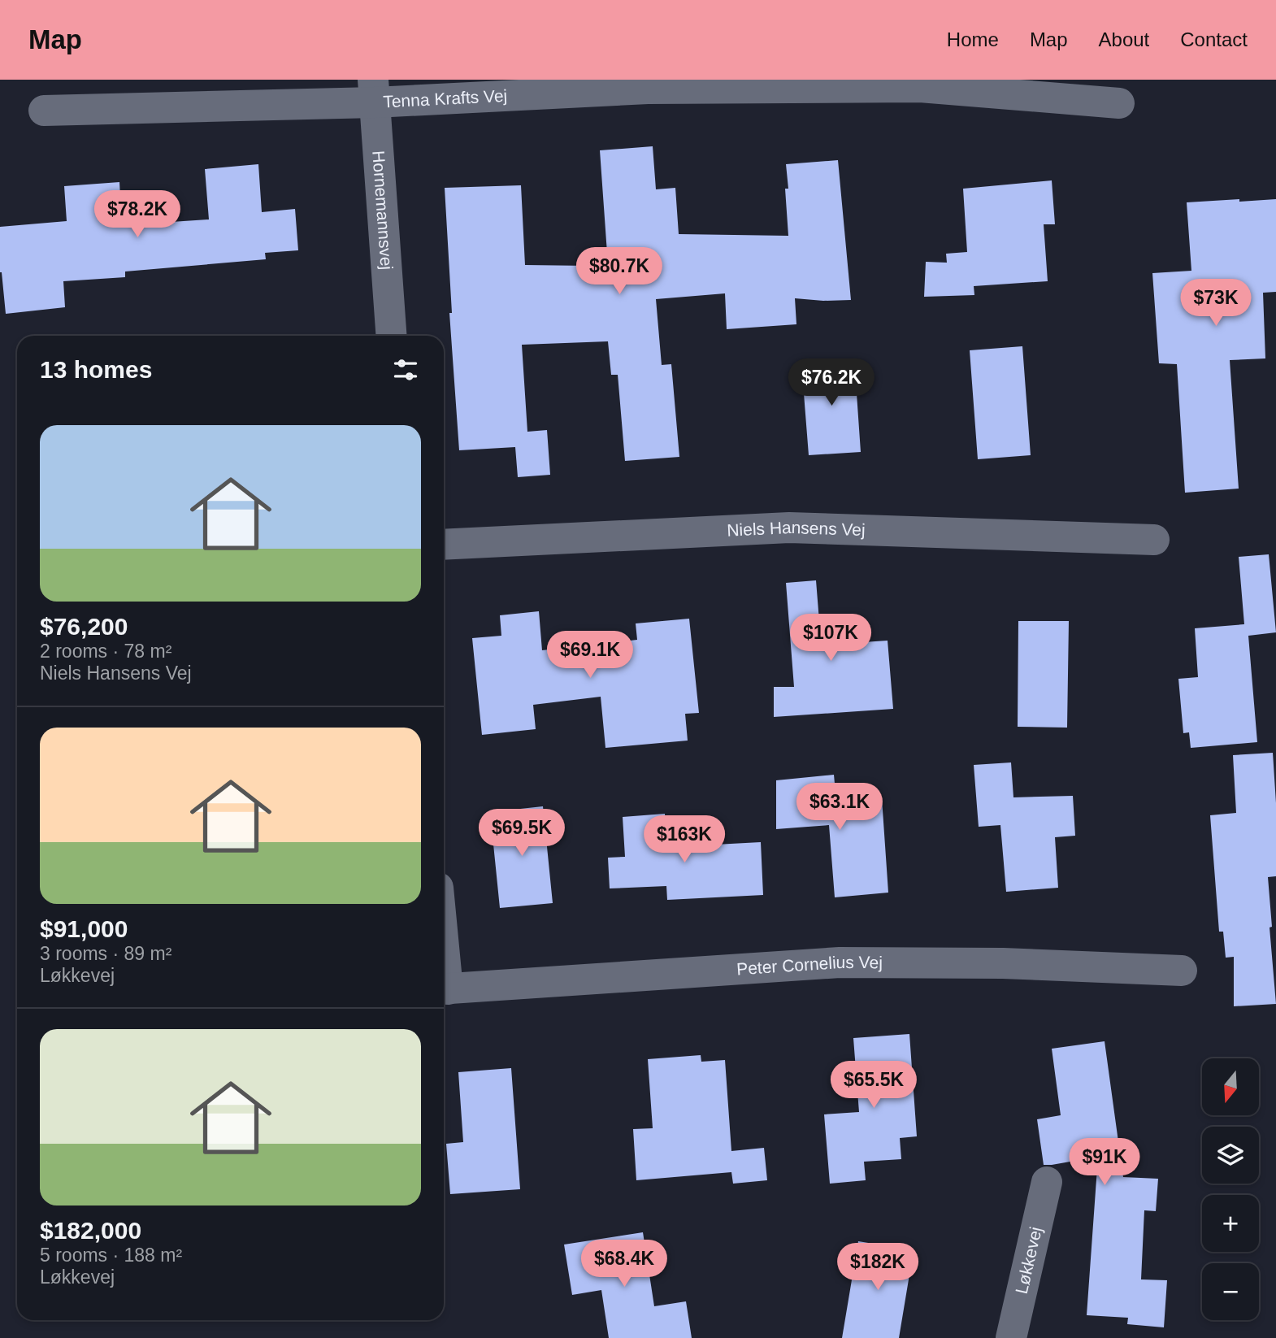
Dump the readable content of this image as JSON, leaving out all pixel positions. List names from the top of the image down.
{
  "streets": {
    "street": [
      "Tenna Krafts Vej",
      "Hornemannsvej",
      "Niels Hansens Vej",
      "Peter Cornelius Vej",
      "Løkkevej"
    ]
  },
  "crossings": [
    ["Tenna Krafts Vej", "Hornemannsvej"]
  ],
  "north": "bottom",
  "page": {
    "header": "Map",
    "nav": [
      "Home",
      "Map",
      "About",
      "Contact"
    ],
    "price": [
      "$78.2K",
      "$80.7K",
      "$73K",
      "$76.2K",
      "$107K",
      "$69.1K",
      "$63.1K",
      "$69.5K",
      "$163K",
      "$65.5K",
      "$91K",
      "$68.4K",
      "$182K"
    ],
    "heading": "13 homes",
    "list": [
      {
        "name": "$76,200",
        "note": "2 rooms · 78 m² · Niels Hansens Vej"
      },
      {
        "name": "$91,000",
        "note": "3 rooms · 89 m² · Løkkevej"
      },
      {
        "name": "$182,000",
        "note": "5 rooms · 188 m² · Løkkevej"
      }
    ],
    "map_buttons": ["+", "−"]
  }
}
